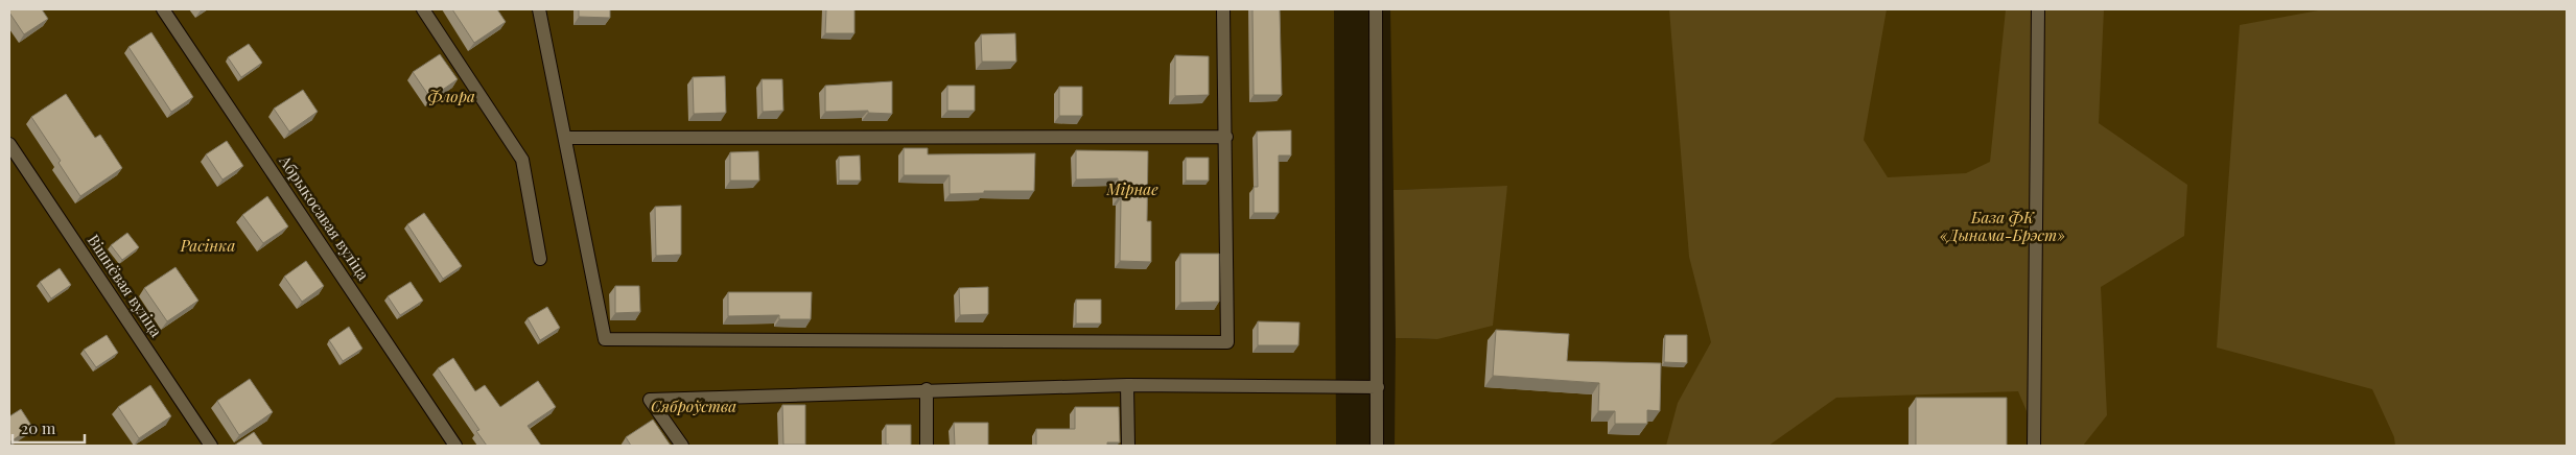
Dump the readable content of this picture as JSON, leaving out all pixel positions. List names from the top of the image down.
{
  "streets": {
    "street": ["Абрыкосавая вуліца", "Вішнёвая вуліца"]
  },
  "parks": [
    "Флора",
    "Мірнае",
    "База ФК «Дынама-Брэст»",
    "Расінка",
    "Сяброўства"
  ],
  "scale_bar": "20 m"
}
